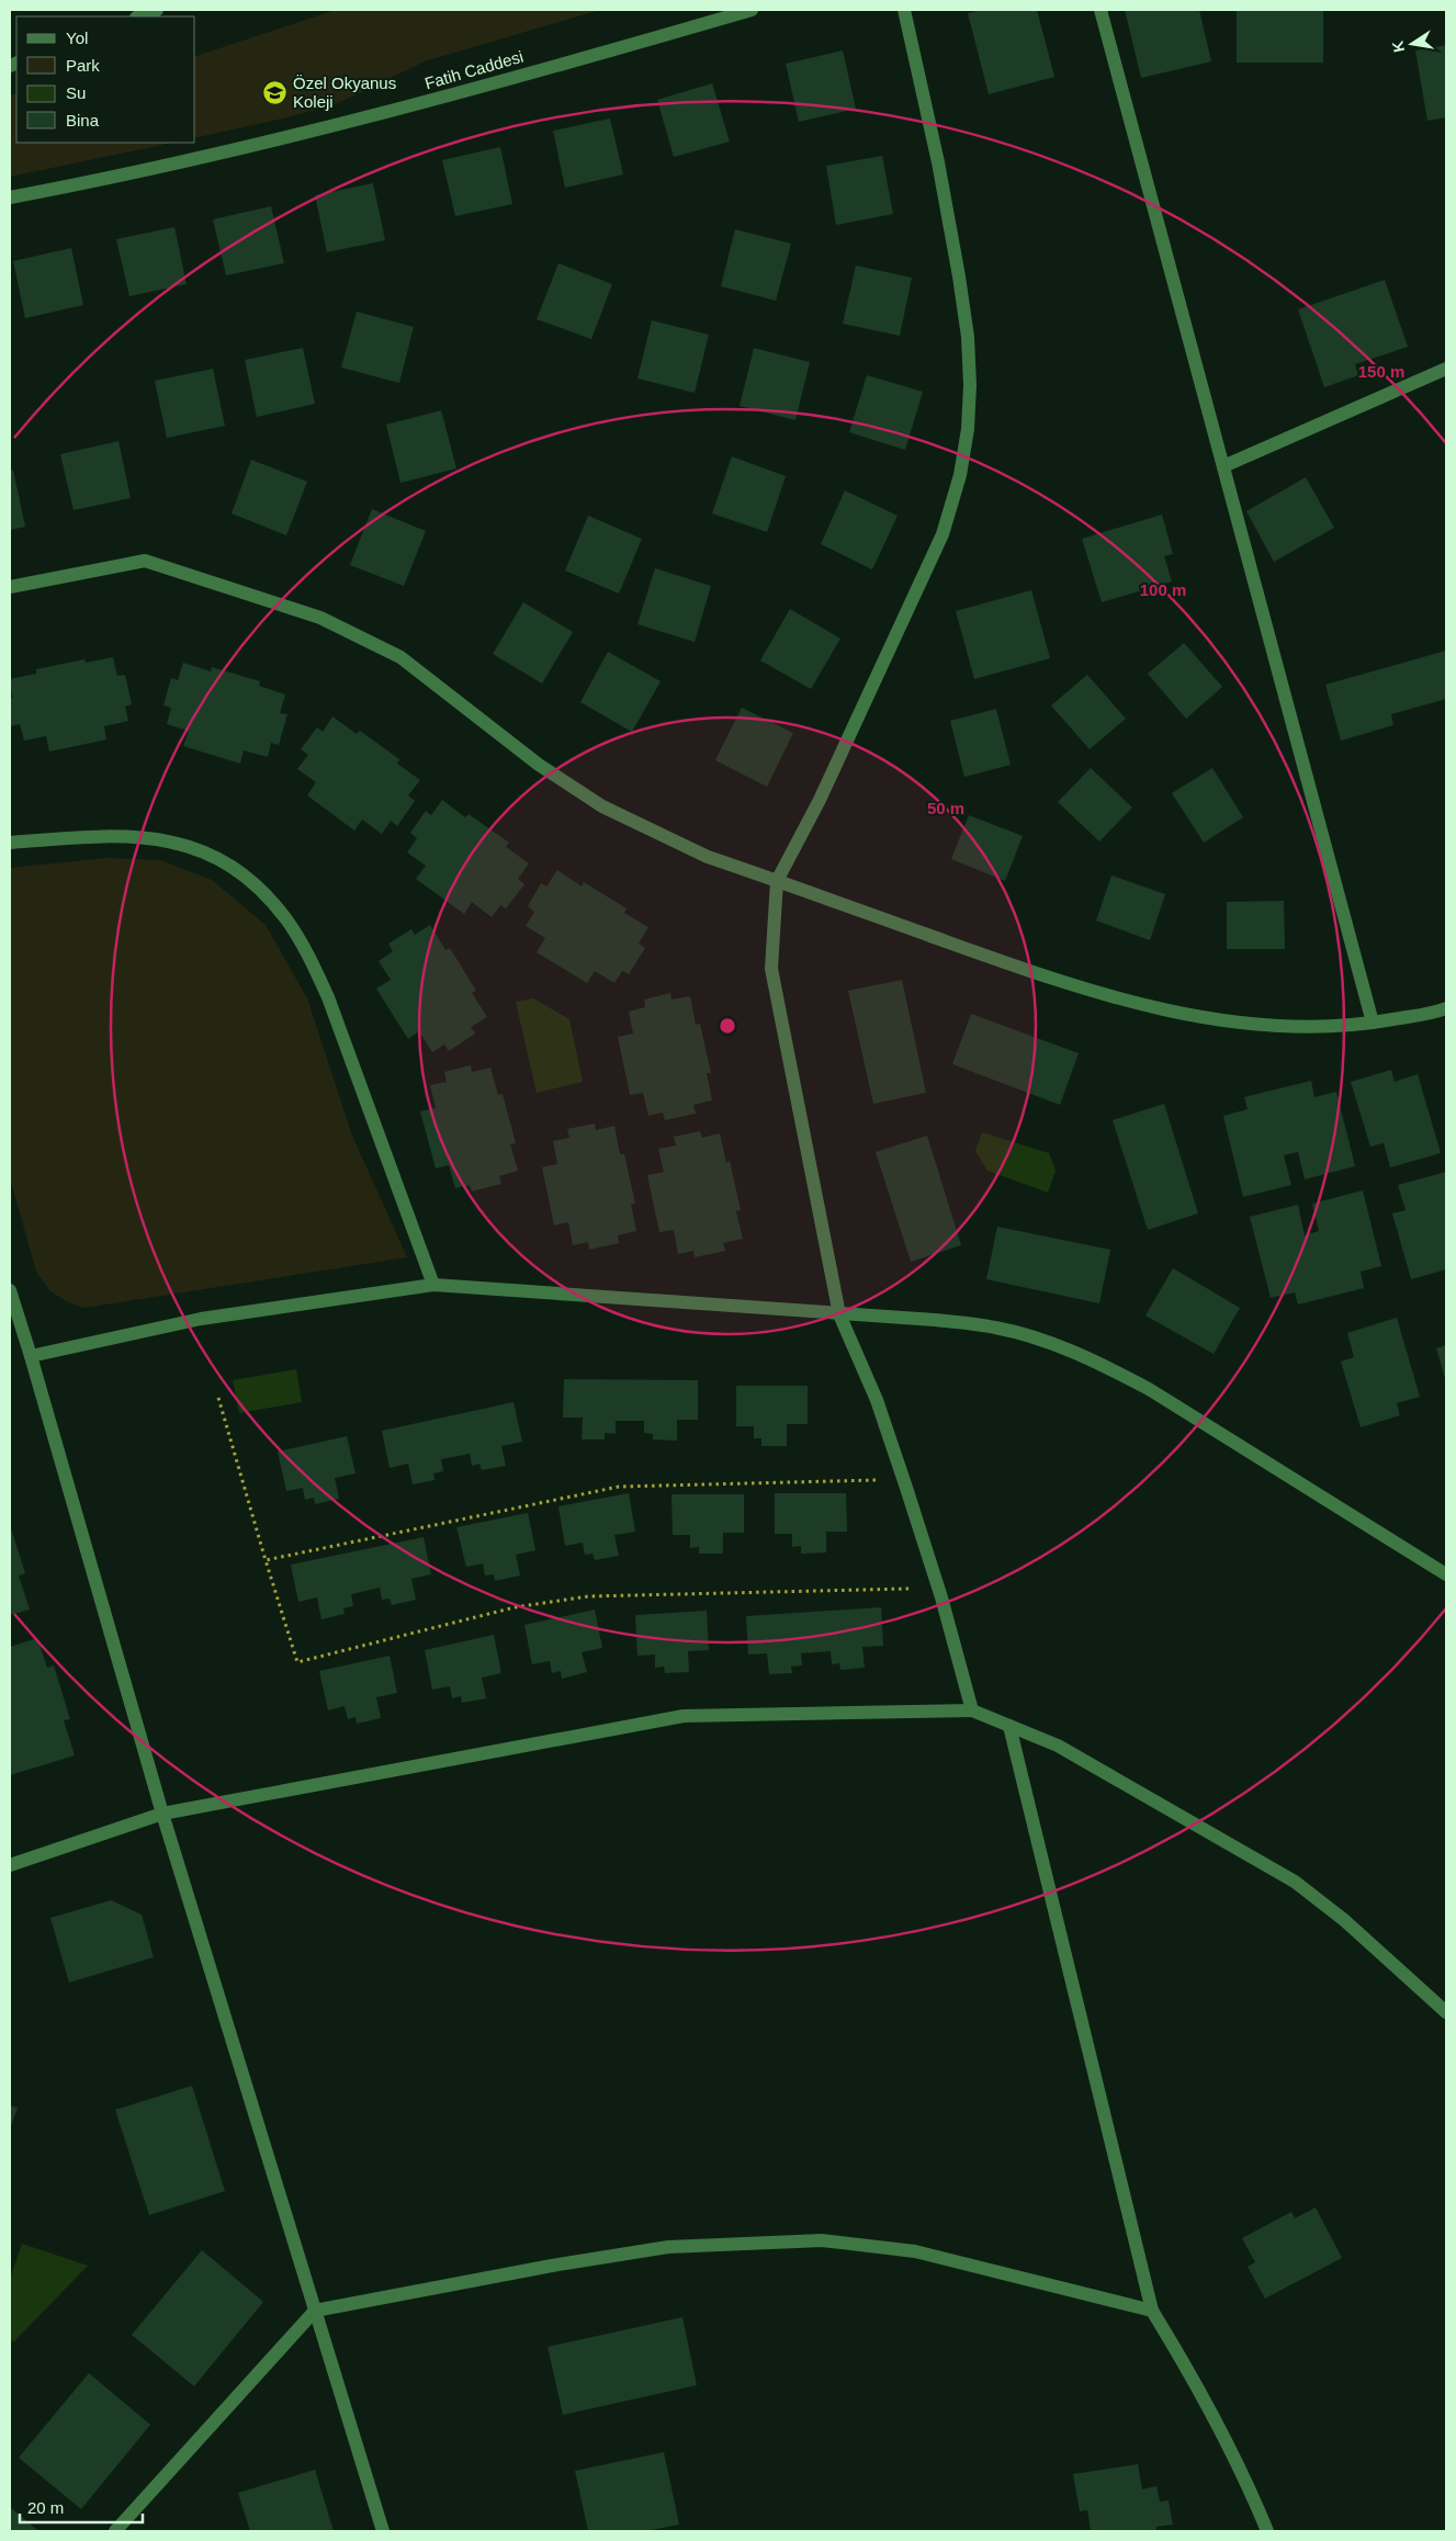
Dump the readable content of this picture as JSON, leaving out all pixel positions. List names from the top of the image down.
{
  "streets": {
    "street": ["Fatih Caddesi"]
  },
  "places": {
    "school or university": ["Özel Okyanus Koleji"]
  },
  "legend": [
    "Yol",
    "Park",
    "Su",
    "Bina"
  ],
  "scale_bar": "20 m",
  "north": "left",
  "rings": ["150 m", "100 m", "50 m"]
}
